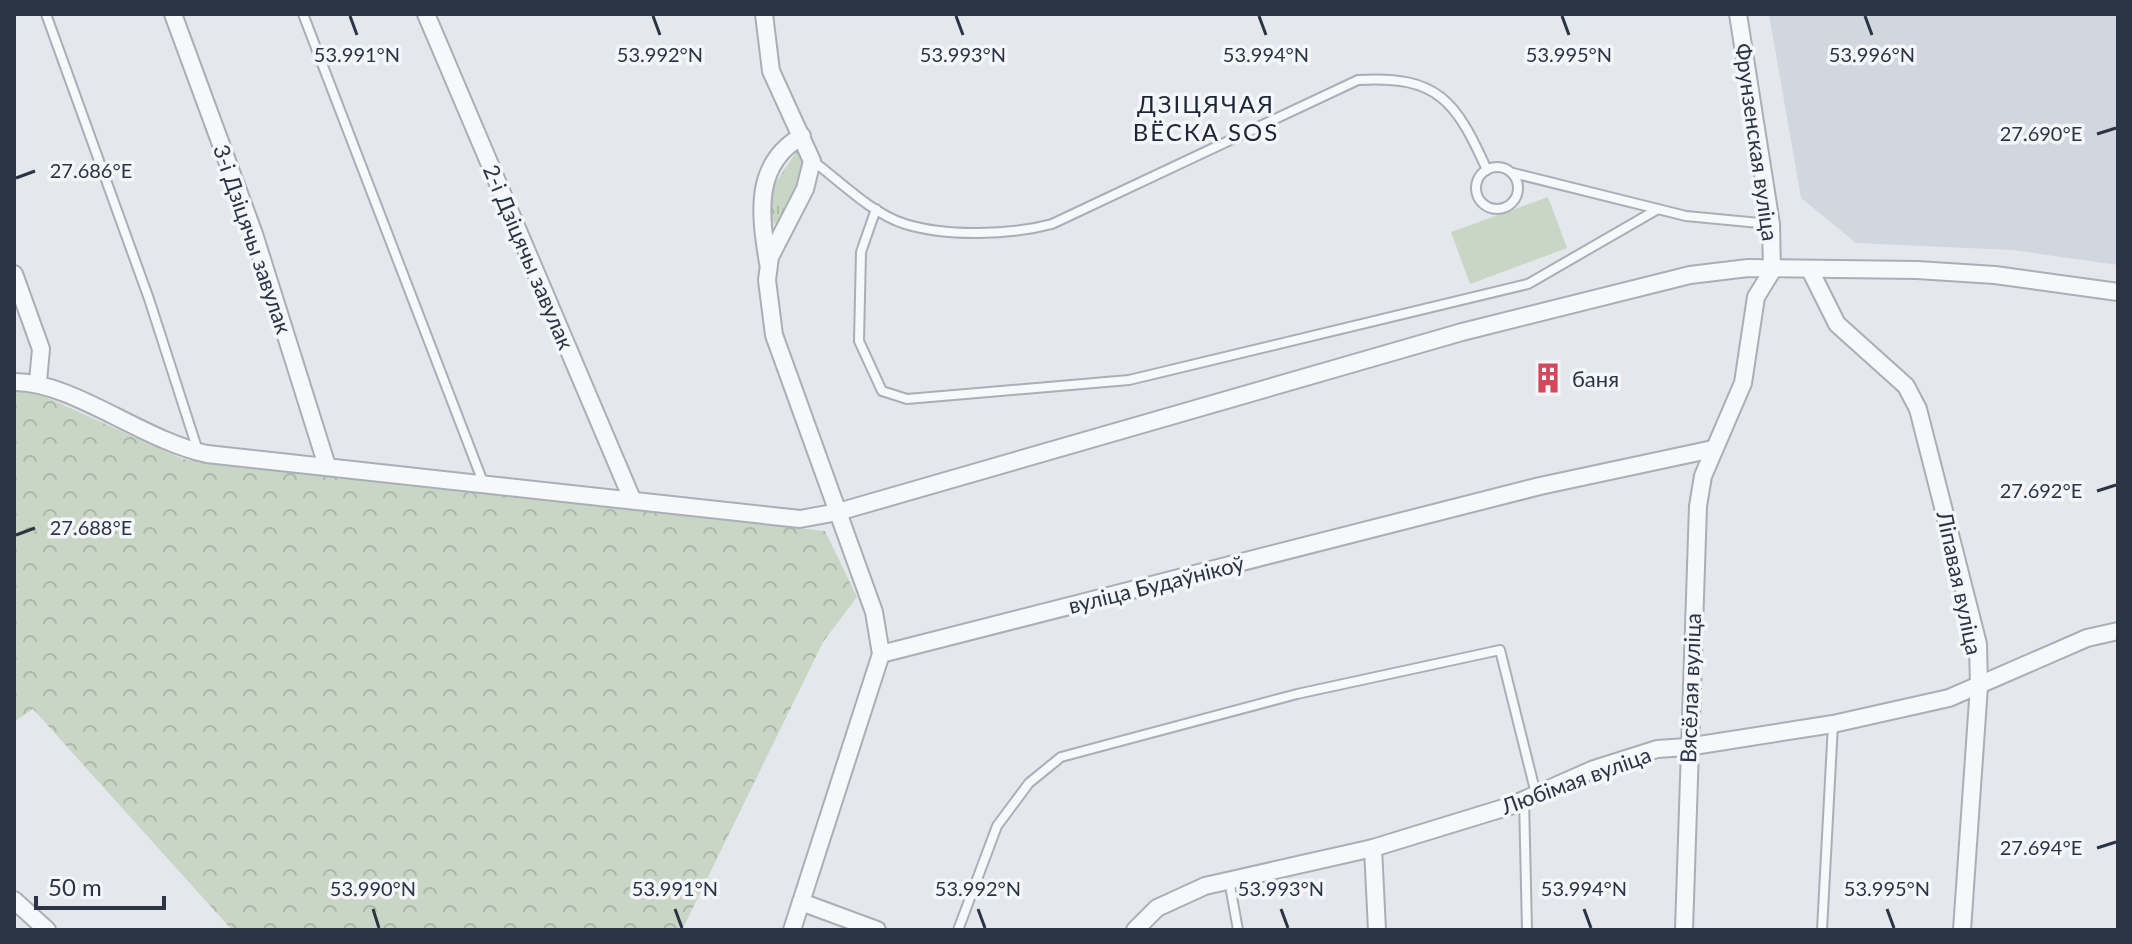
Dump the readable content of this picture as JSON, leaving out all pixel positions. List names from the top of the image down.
{
  "streets": {
    "street": [
      "Фрунзенская вуліца",
      "3-і Дзіцячы завулак",
      "2-і Дзіцячы завулак",
      "Ліпавая вуліца",
      "вуліца Будаўнікоў",
      "Вясёлая вуліца",
      "Любімая вуліца"
    ]
  },
  "crossings": [
    ["Фрунзенская вуліца", "Вясёлая вуліца"],
    ["Ліпавая вуліца", "Любімая вуліца"],
    ["вуліца Будаўнікоў", "Вясёлая вуліца"],
    ["Вясёлая вуліца", "Любімая вуліца"]
  ],
  "districts": ["ДЗІЦЯЧАЯ ВЁСКА SOS"],
  "places": {
    "building": ["баня"]
  },
  "scale_bar": "50 m",
  "coordinates": [
    "53.991°N",
    "53.992°N",
    "53.993°N",
    "53.994°N",
    "53.995°N",
    "53.996°N",
    "27.690°E",
    "27.686°E",
    "27.692°E",
    "27.688°E",
    "27.694°E",
    "53.990°N"
  ]
}
